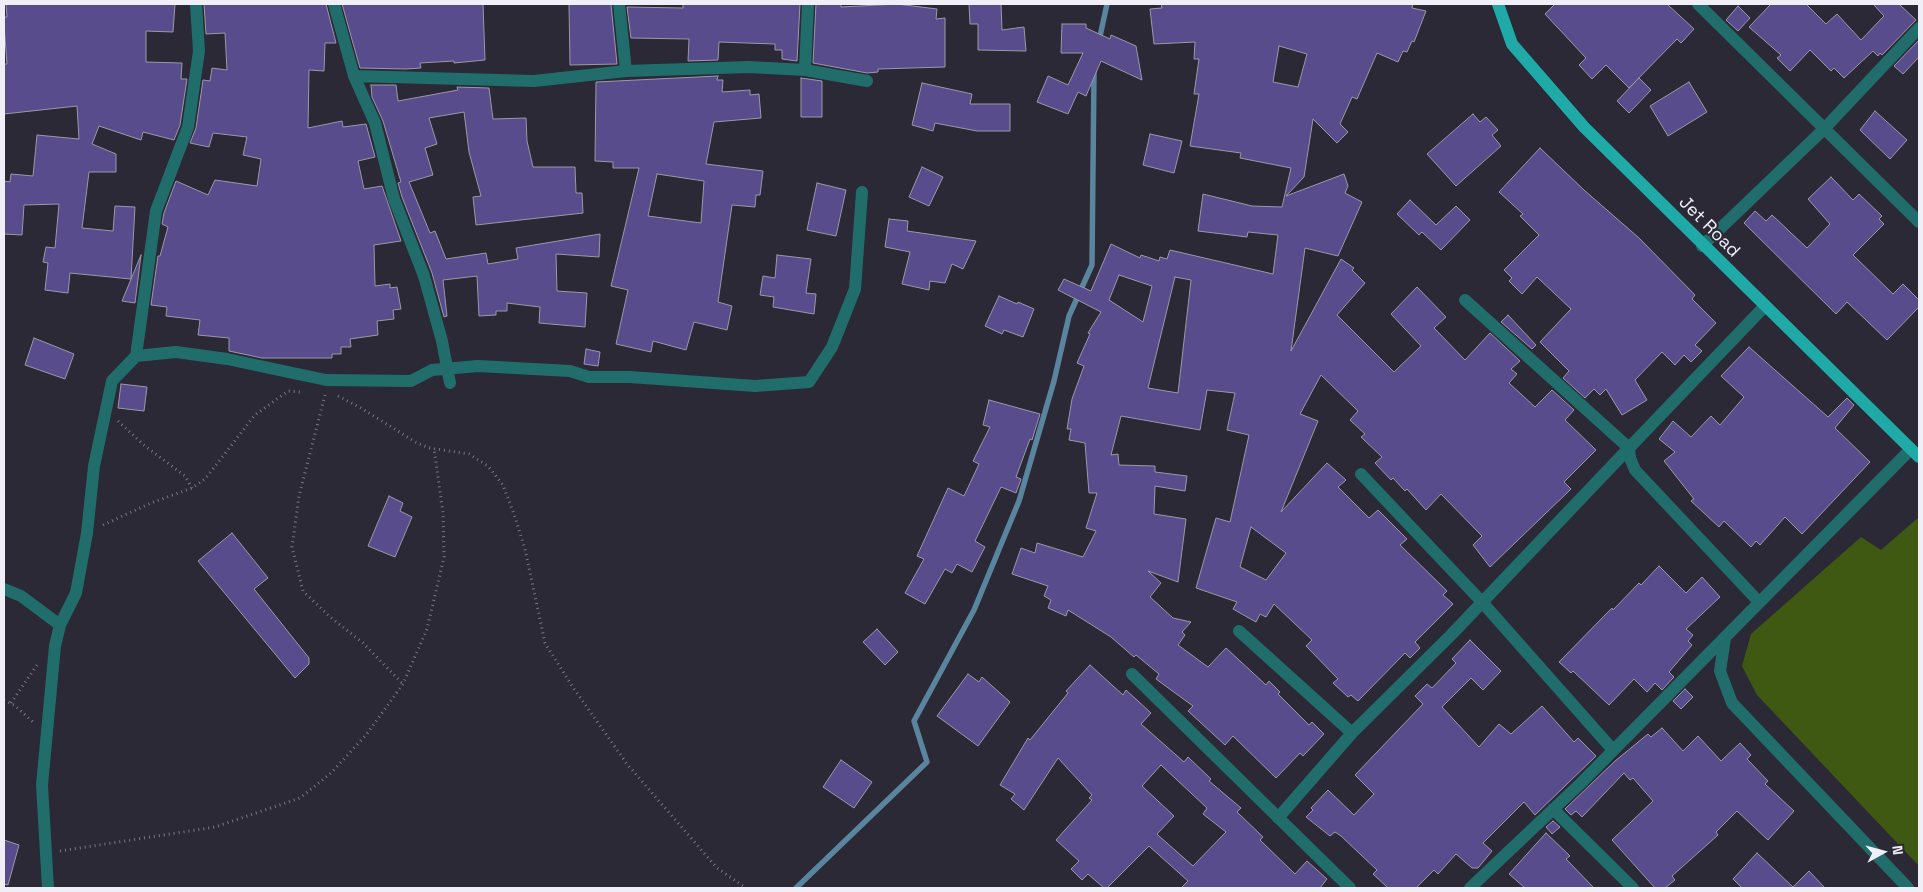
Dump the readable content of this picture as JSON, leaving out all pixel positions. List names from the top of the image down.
{
  "streets": {
    "main road": ["Jet Road"]
  },
  "north": "right"
}
